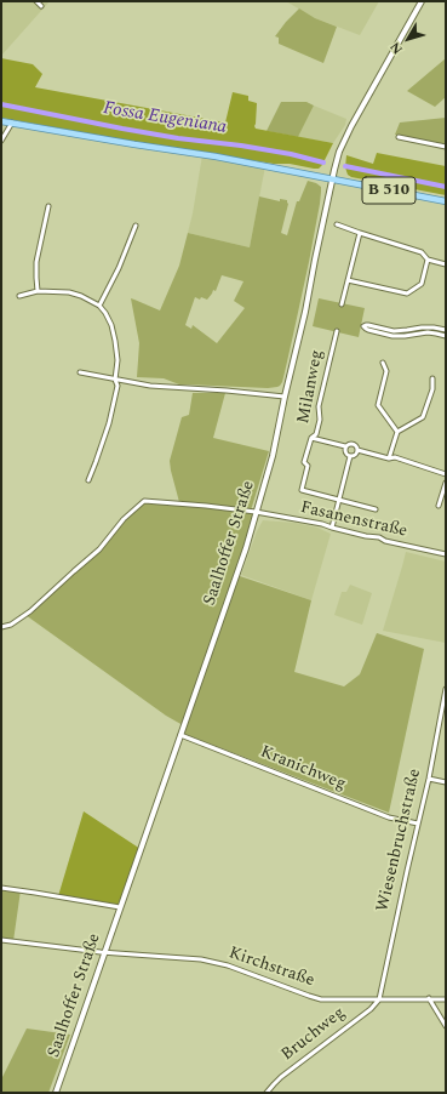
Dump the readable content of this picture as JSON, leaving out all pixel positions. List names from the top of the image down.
{
  "streets": {
    "main road": ["B 510", "Saalhoffer Straße"],
    "street": [
      "Milanweg",
      "Fasanenstraße",
      "Kranichweg",
      "Wiesenbruchstraße",
      "Kirchstraße",
      "Bruchweg"
    ]
  },
  "crossings": [
    ["B 510", "Saalhoffer Straße"],
    ["Fasanenstraße", "Saalhoffer Straße"],
    ["Saalhoffer Straße", "Kranichweg"],
    ["Saalhoffer Straße", "Kirchstraße"],
    ["Kranichweg", "Wiesenbruchstraße"],
    ["Wiesenbruchstraße", "Kirchstraße"],
    ["Wiesenbruchstraße", "Bruchweg"],
    ["Kirchstraße", "Bruchweg"]
  ],
  "water": ["Fossa Eugeniana"],
  "north": "bottom left"
}
